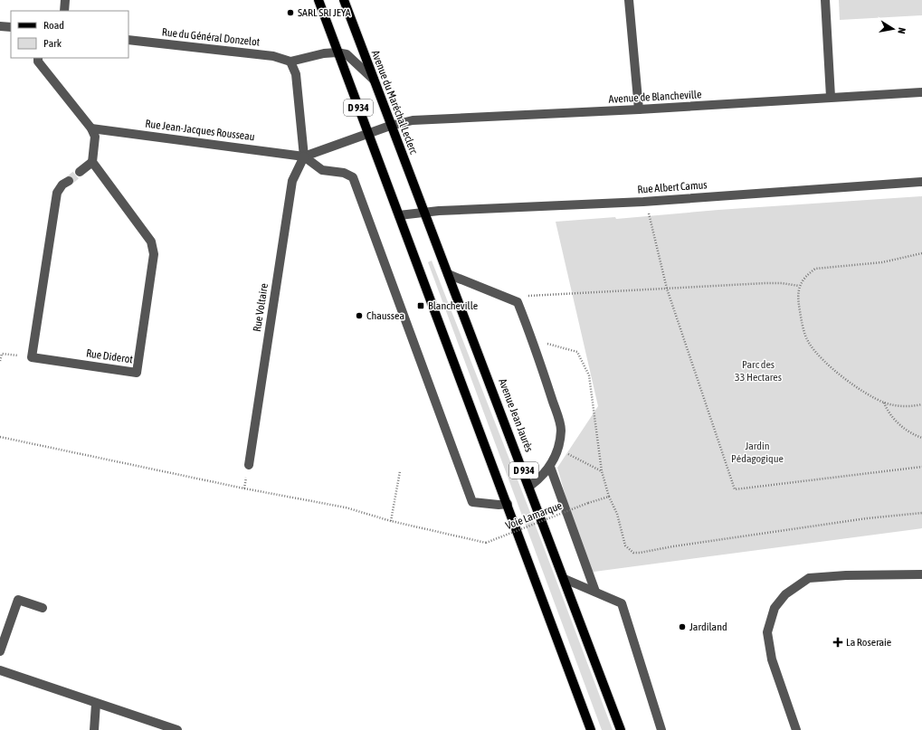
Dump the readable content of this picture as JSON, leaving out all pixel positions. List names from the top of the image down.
{
  "streets": {
    "main road": ["Avenue du Maréchal Leclerc", "D 934", "Avenue Jean Jaurès"],
    "street": [
      "Rue du Général Donzelot",
      "Avenue de Blancheville",
      "Rue Jean-Jacques Rousseau",
      "Rue Albert Camus",
      "Rue Voltaire",
      "Rue Diderot"
    ],
    "path": ["Voie Lamarque"]
  },
  "crossings": [
    ["Avenue de Blancheville", "Avenue du Maréchal Leclerc"],
    ["Avenue de Blancheville", "D 934"],
    ["Avenue de Blancheville", "Rue Jean-Jacques Rousseau"],
    ["Avenue de Blancheville", "Rue Voltaire"],
    ["Avenue du Maréchal Leclerc", "Rue Albert Camus"],
    ["Avenue du Maréchal Leclerc", "Avenue Jean Jaurès"],
    ["D 934", "Rue Albert Camus"],
    ["Rue Jean-Jacques Rousseau", "Rue Voltaire"],
    ["Rue Albert Camus", "Avenue Jean Jaurès"]
  ],
  "parks": ["Parc des 33 Hectares", "Jardin Pédagogique"],
  "places": {
    "other": ["SARL SRI JEYA", "Chaussea", "Jardiland"],
    "transit": ["Blancheville"],
    "health": ["La Roseraie"]
  },
  "legend": ["Road", "Park"],
  "north": "right"
}
